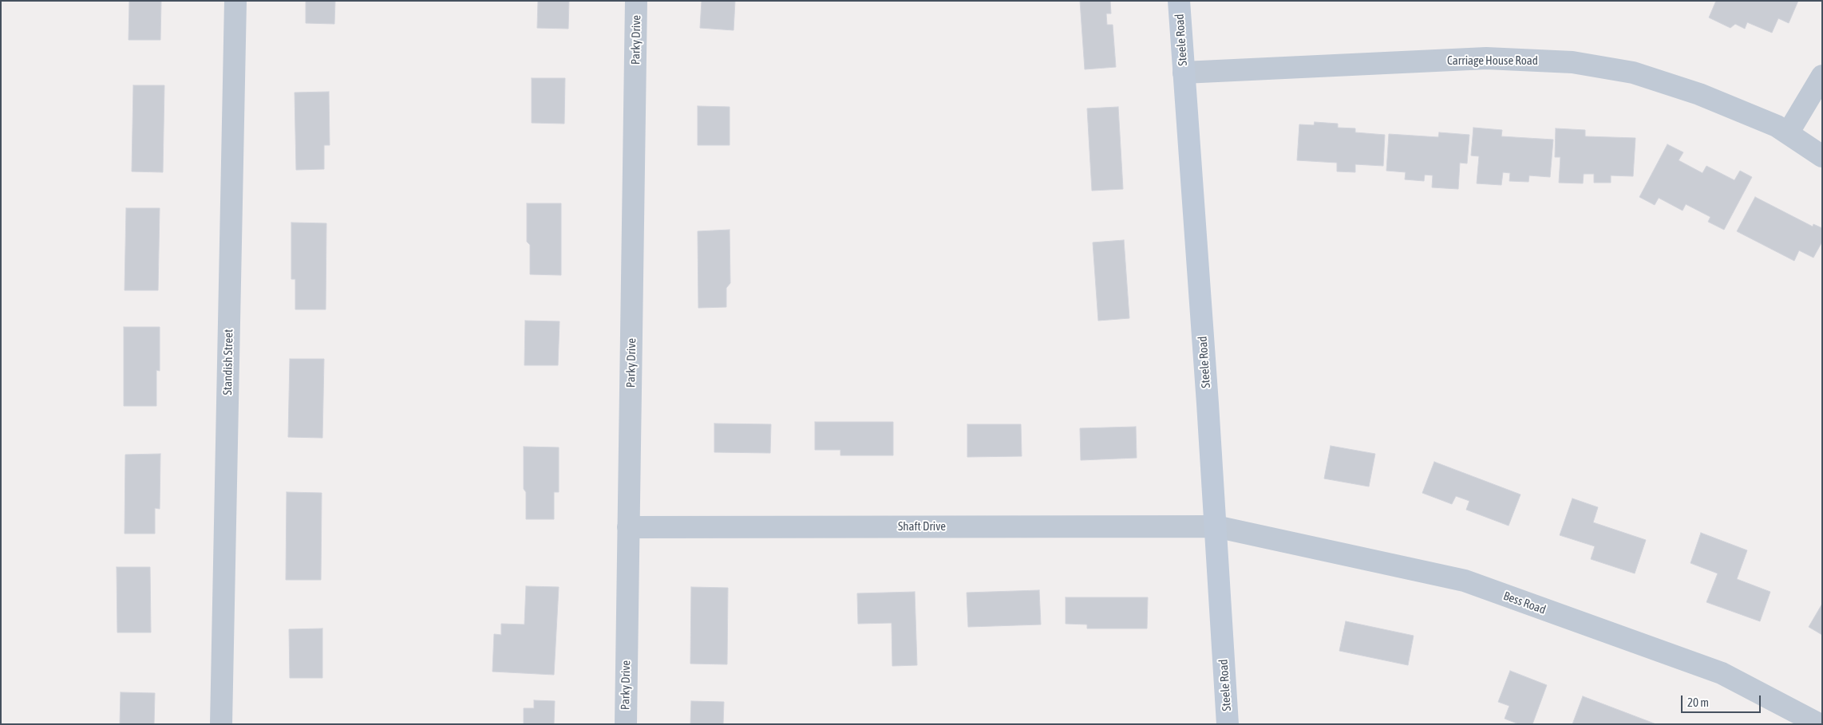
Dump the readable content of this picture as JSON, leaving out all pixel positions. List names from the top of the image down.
{
  "streets": {
    "street": [
      "Parky Drive",
      "Steele Road",
      "Carriage House Road",
      "Standish Street",
      "Shaft Drive",
      "Bess Road"
    ]
  },
  "crossings": [
    ["Parky Drive", "Shaft Drive"],
    ["Steele Road", "Carriage House Road"],
    ["Steele Road", "Shaft Drive"],
    ["Steele Road", "Bess Road"],
    ["Shaft Drive", "Bess Road"]
  ],
  "scale_bar": "20 m"
}
